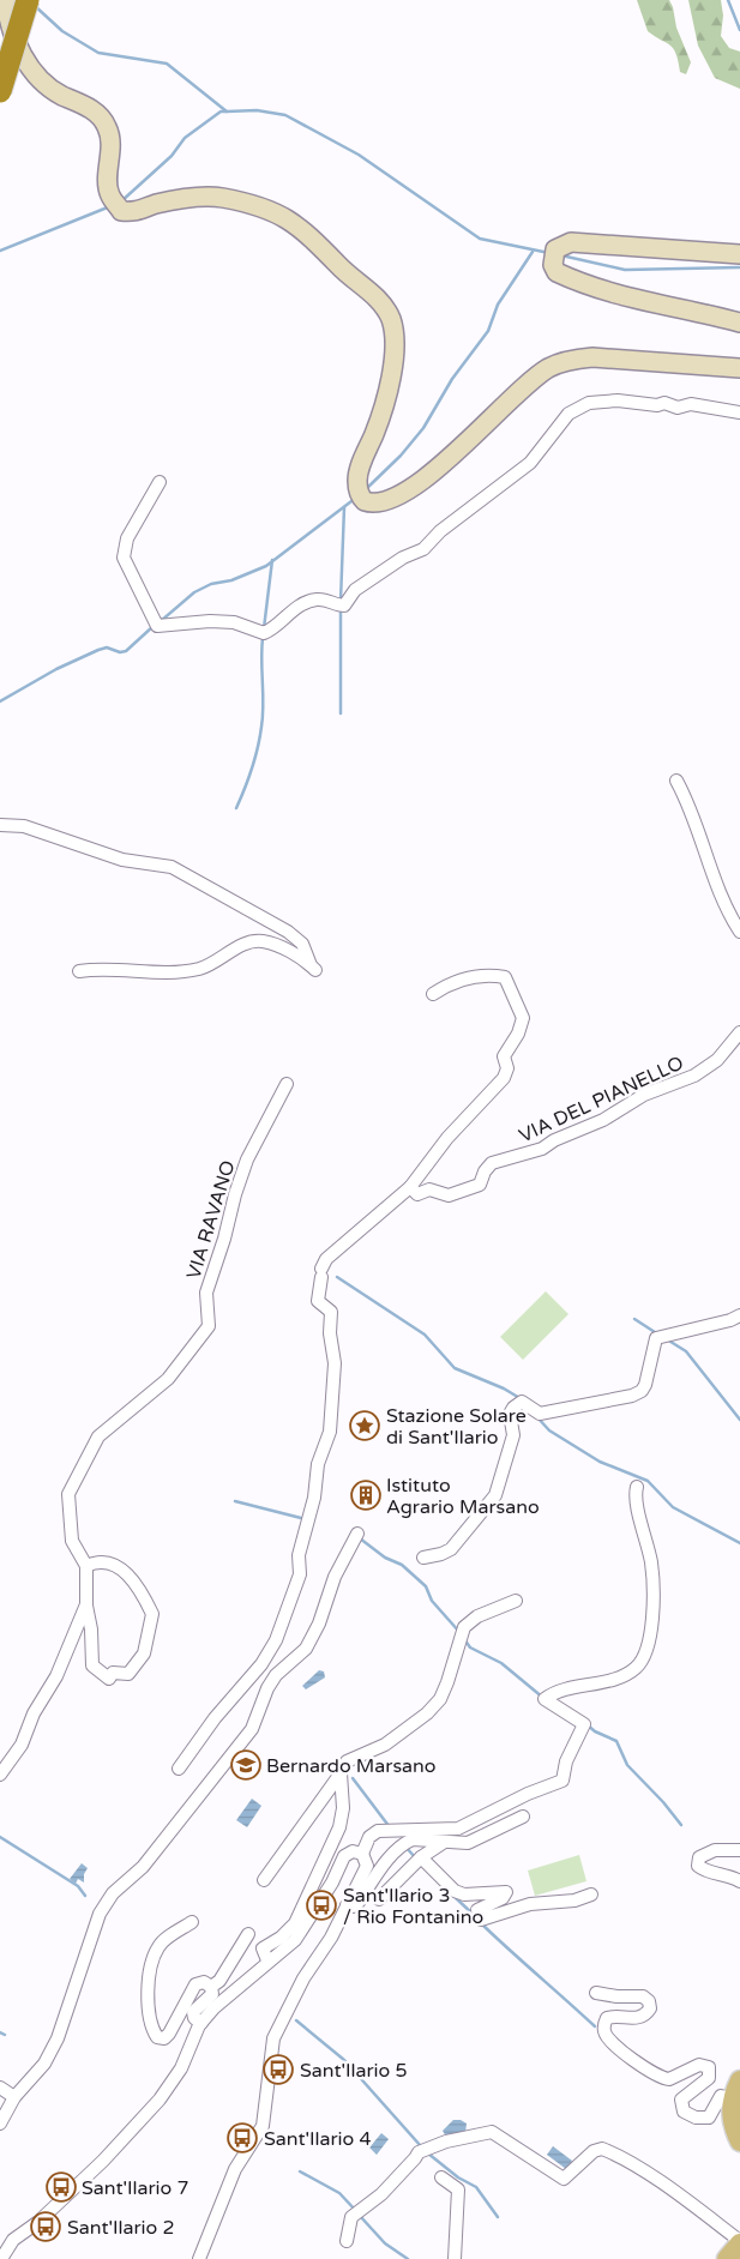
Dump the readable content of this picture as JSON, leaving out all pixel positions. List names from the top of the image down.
{
  "streets": {
    "street": ["VIA DEL PIANELLO", "VIA RAVANO"]
  },
  "places": {
    "place": ["Stazione Solare di Sant'Ilario"],
    "building": ["Istituto Agrario Marsano"],
    "school or university": ["Bernardo Marsano"],
    "bus stop": [
      "Sant'Ilario 3 / Rio Fontanino",
      "Sant'Ilario 5",
      "Sant'Ilario 4",
      "Sant'Ilario 7",
      "Sant'Ilario 2"
    ]
  }
}
